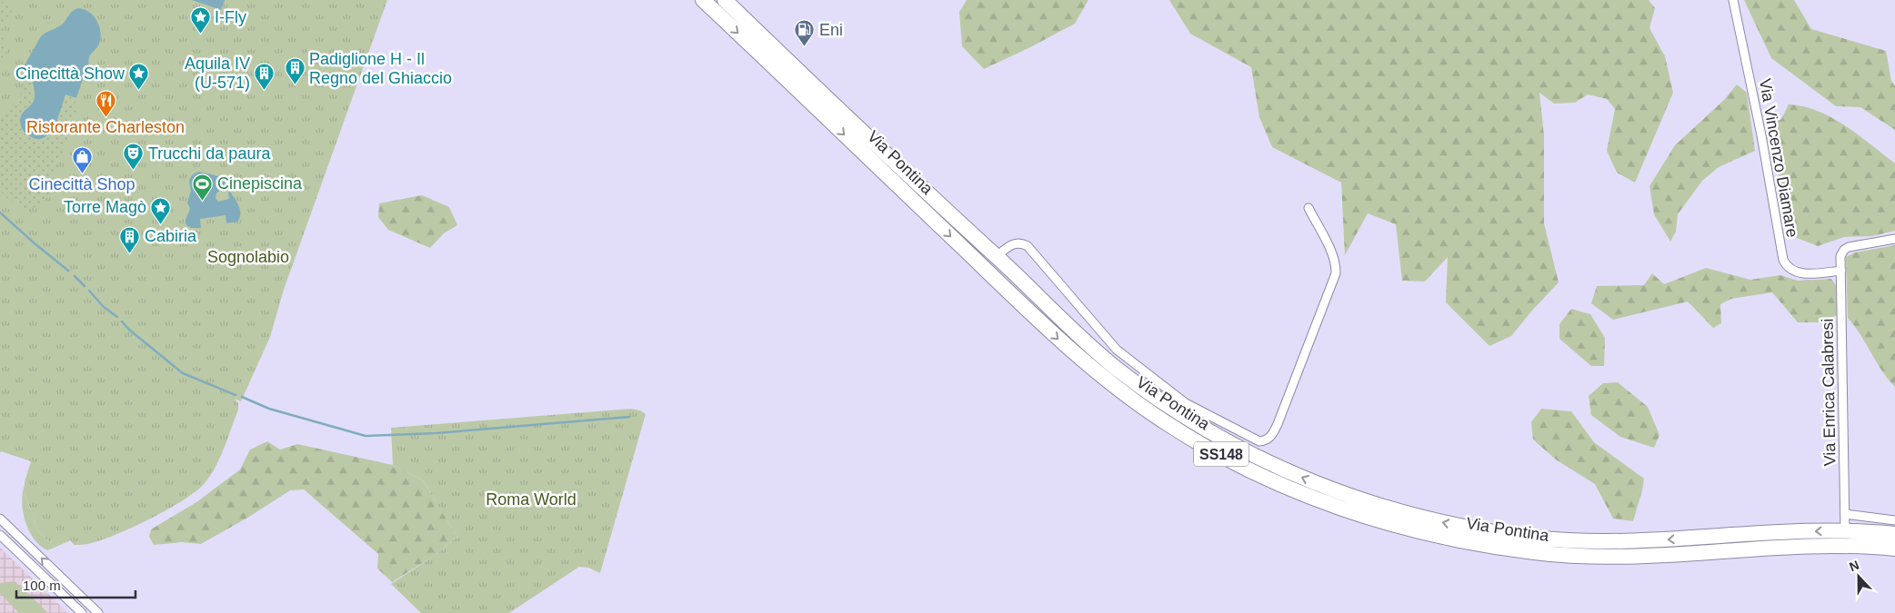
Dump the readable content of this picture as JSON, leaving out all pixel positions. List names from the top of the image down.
{
  "streets": {
    "highway": ["Via Pontina", "SS148"],
    "street": ["Via Vincenzo Diamare", "Via Enrica Calabresi"]
  },
  "crossings": [
    ["Via Vincenzo Diamare", "Via Enrica Calabresi"],
    ["Via Pontina", "Via Enrica Calabresi"]
  ],
  "parks": ["Sognolabio", "Roma World"],
  "places": {
    "place": ["I-Fly", "Cinecittà Show", "Torre Magò"],
    "fuel station": ["Eni"],
    "building": ["Padiglione H - Il Regno del Ghiaccio", "Aquila IV (U-571)", "Cabiria"],
    "restaurant": ["Ristorante Charleston"],
    "theatre": ["Trucchi da paura"],
    "shop": ["Cinecittà Shop"],
    "sports": ["Cinepiscina"]
  },
  "scale_bar": "100 m",
  "north": "top"
}
